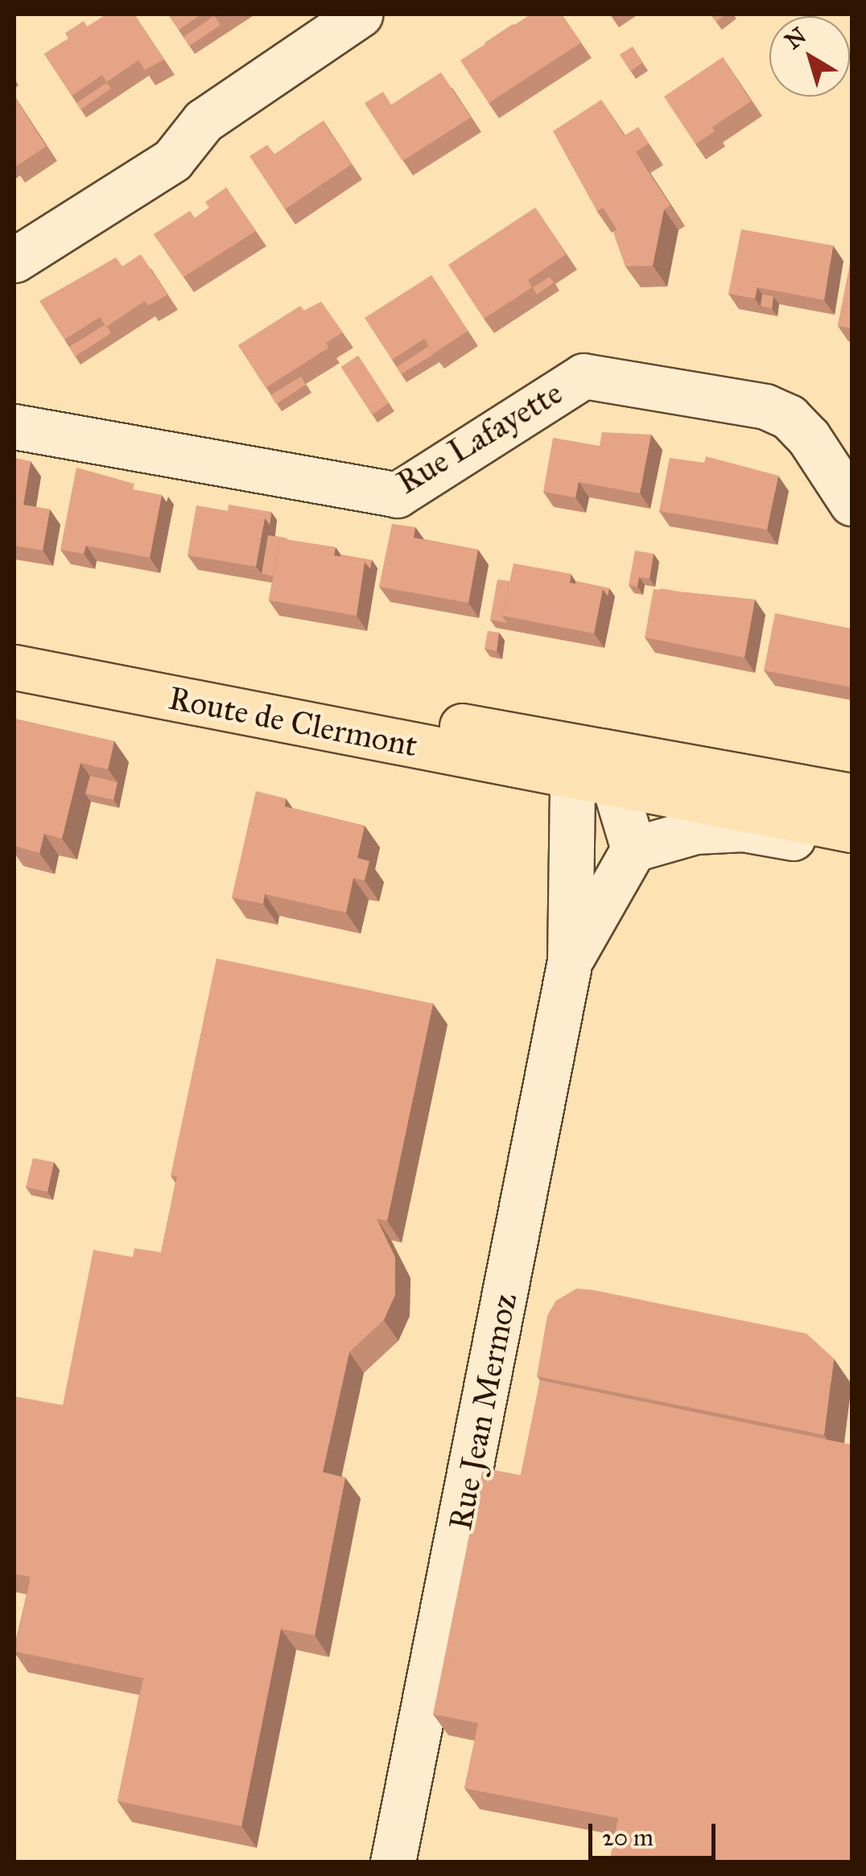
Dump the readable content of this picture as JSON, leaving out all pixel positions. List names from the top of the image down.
{
  "streets": {
    "main road": ["Route de Clermont"],
    "street": ["Rue Lafayette", "Rue Jean Mermoz"]
  },
  "crossings": [
    ["Route de Clermont", "Rue Jean Mermoz"]
  ],
  "scale_bar": "20 m",
  "north": "top left"
}
